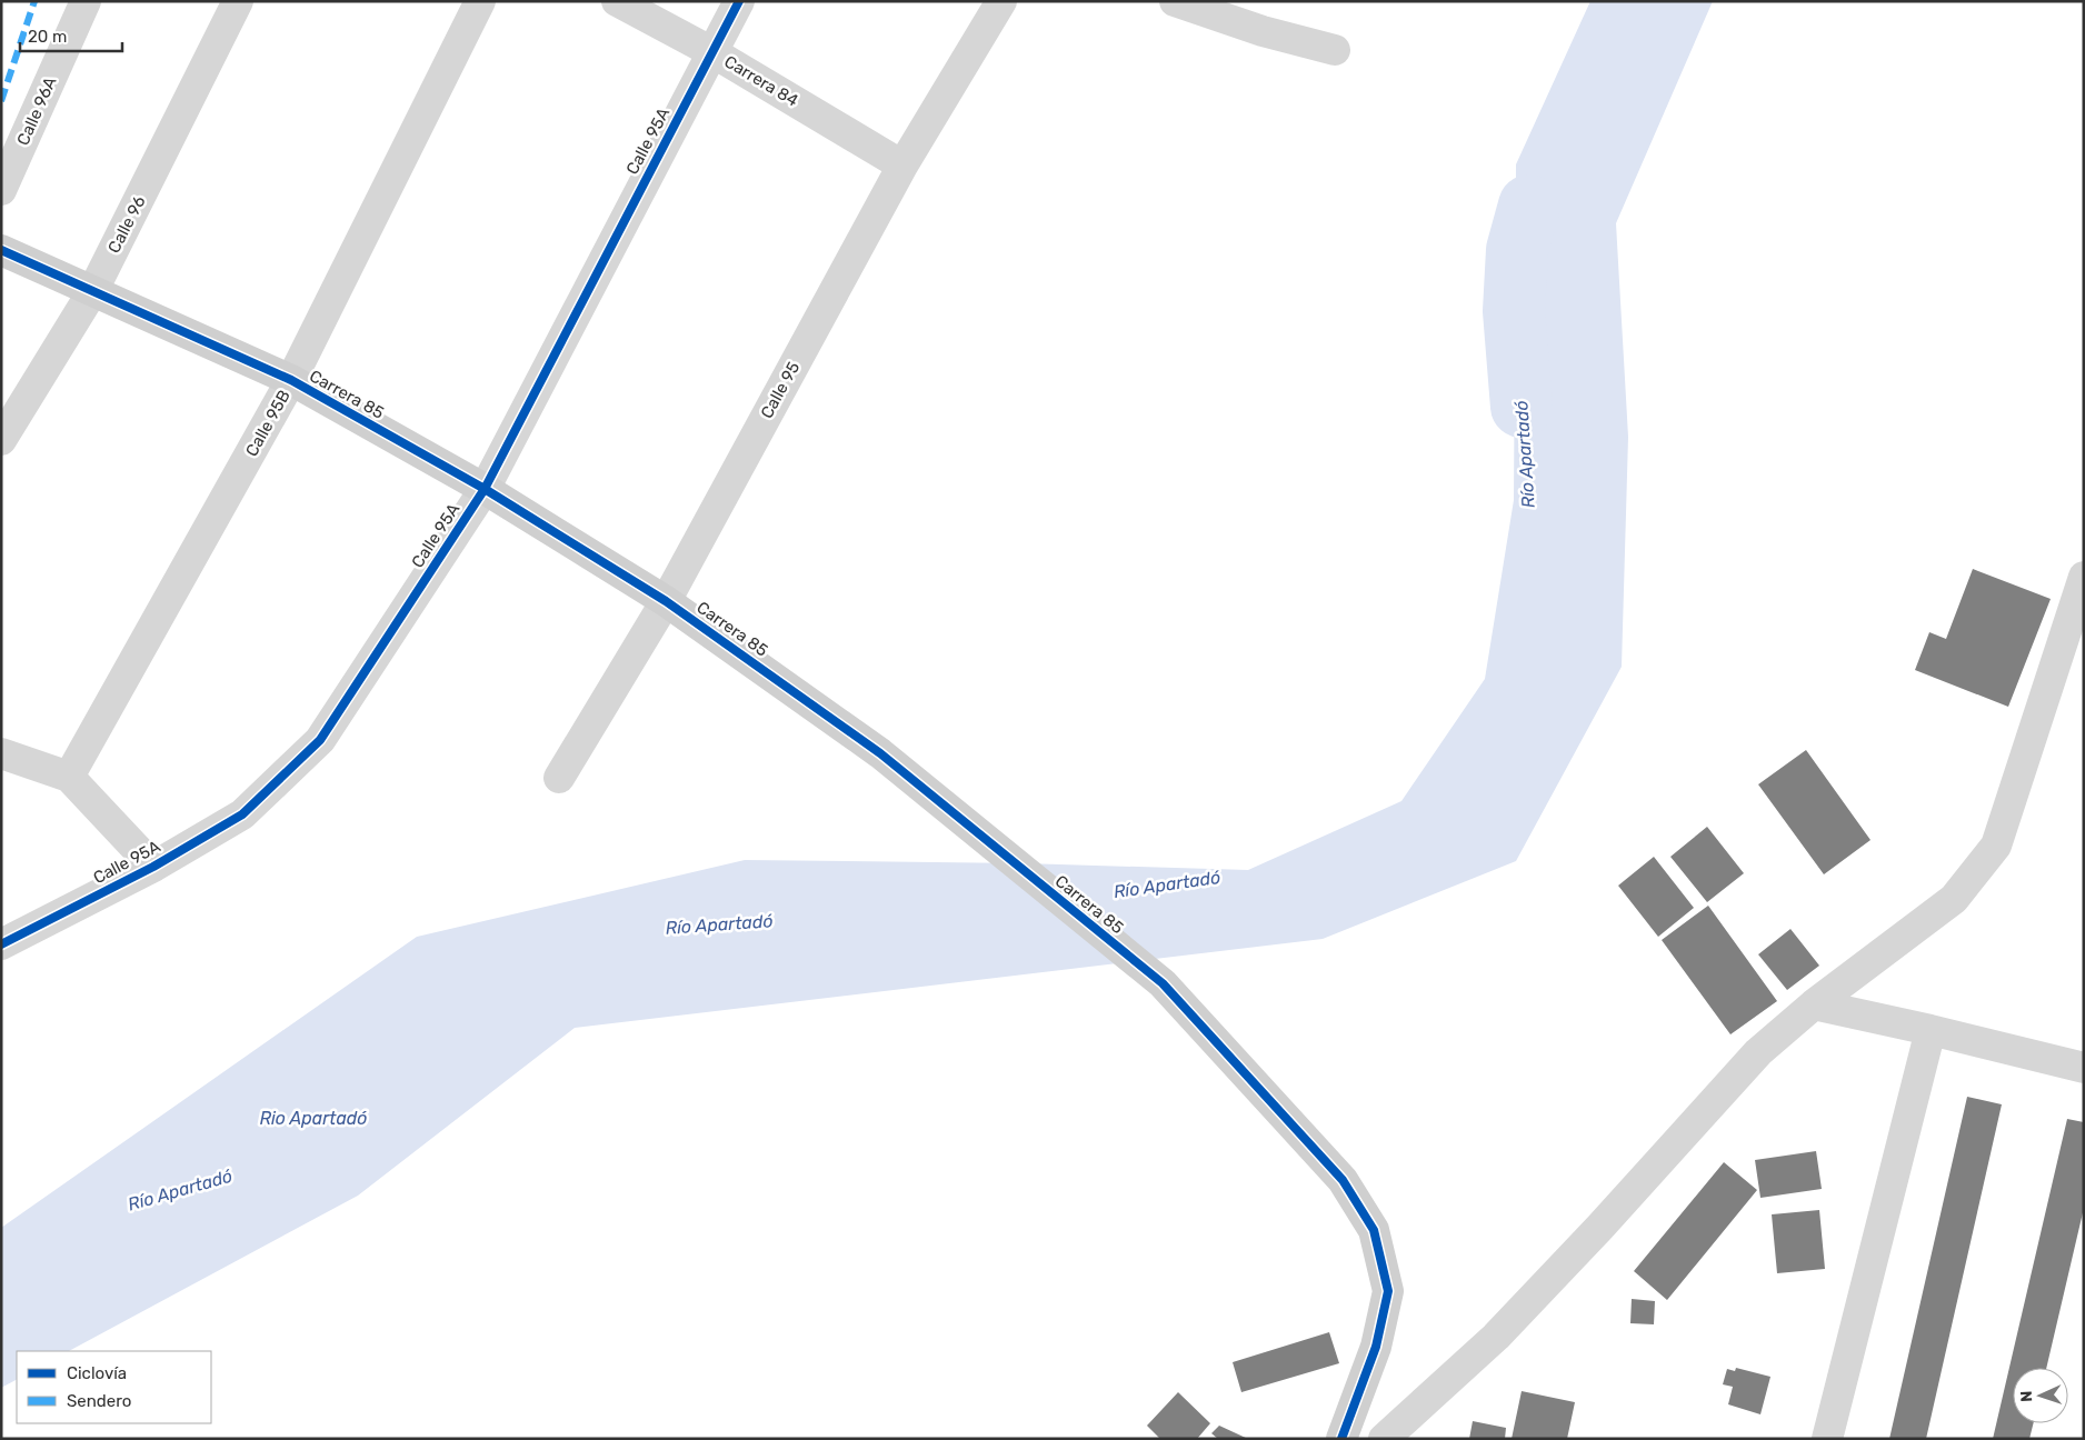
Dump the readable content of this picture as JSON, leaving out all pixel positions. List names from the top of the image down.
{
  "streets": {
    "street": [
      "Carrera 84",
      "Calle 96A",
      "Calle 95A",
      "Calle 96",
      "Calle 95",
      "Carrera 85",
      "Calle 95B"
    ]
  },
  "crossings": [
    ["Carrera 84", "Calle 95A"],
    ["Carrera 84", "Calle 95"],
    ["Calle 95A", "Carrera 85"],
    ["Calle 96", "Carrera 85"],
    ["Calle 95", "Carrera 85"],
    ["Carrera 85", "Calle 95B"]
  ],
  "water": ["Río Apartadó", "Rio Apartadó"],
  "legend": ["Ciclovía", "Sendero"],
  "scale_bar": "20 m",
  "north": "left"
}
